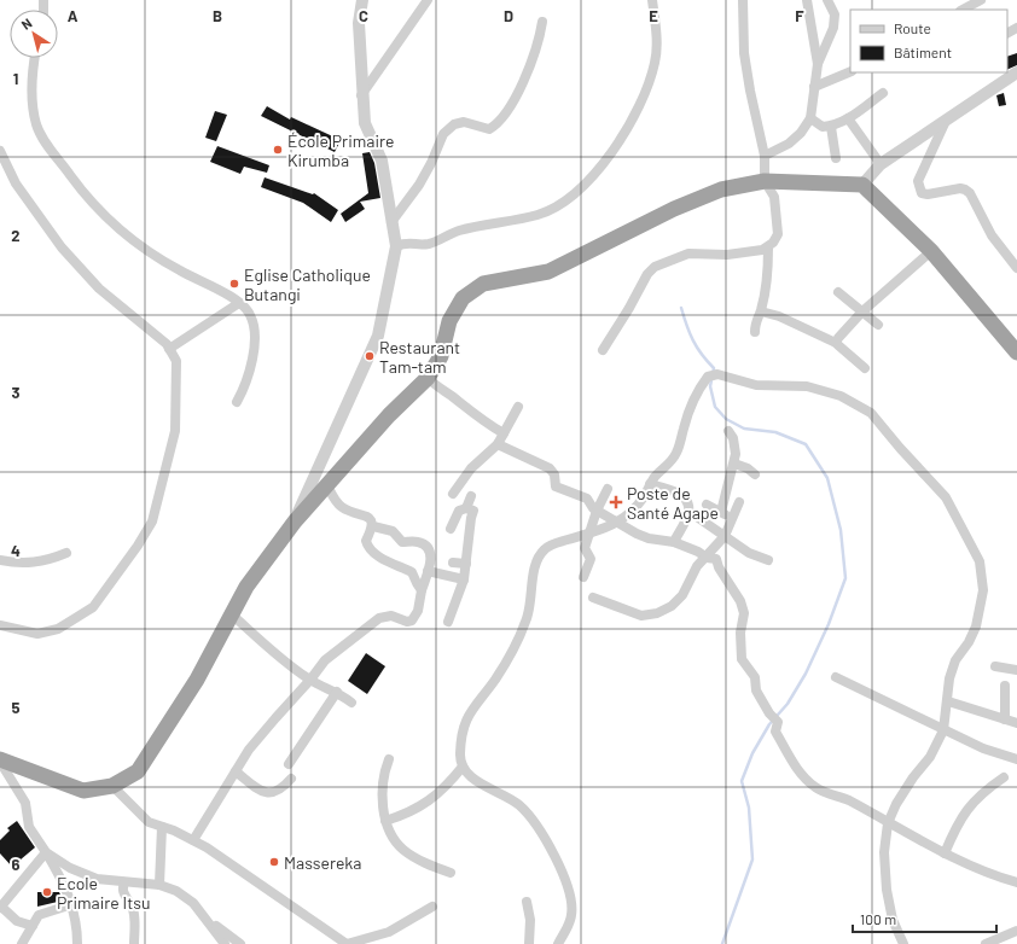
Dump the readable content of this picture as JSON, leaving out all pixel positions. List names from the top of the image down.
{
  "places": {
    "other": [
      "École Primaire Kirumba",
      "Eglise Catholique Butangi",
      "Restaurant Tam-tam",
      "Massereka",
      "Ecole Primaire Itsu"
    ],
    "health": ["Poste de Santé Agape"]
  },
  "legend": ["Route", "Bâtiment"],
  "scale_bar": "100 m",
  "north": "top left",
  "grid": {
    "columns": [
      "A",
      "B",
      "C",
      "D",
      "E",
      "F"
    ],
    "rows": [
      "1",
      "2",
      "3",
      "4",
      "5",
      "6"
    ]
  }
}
